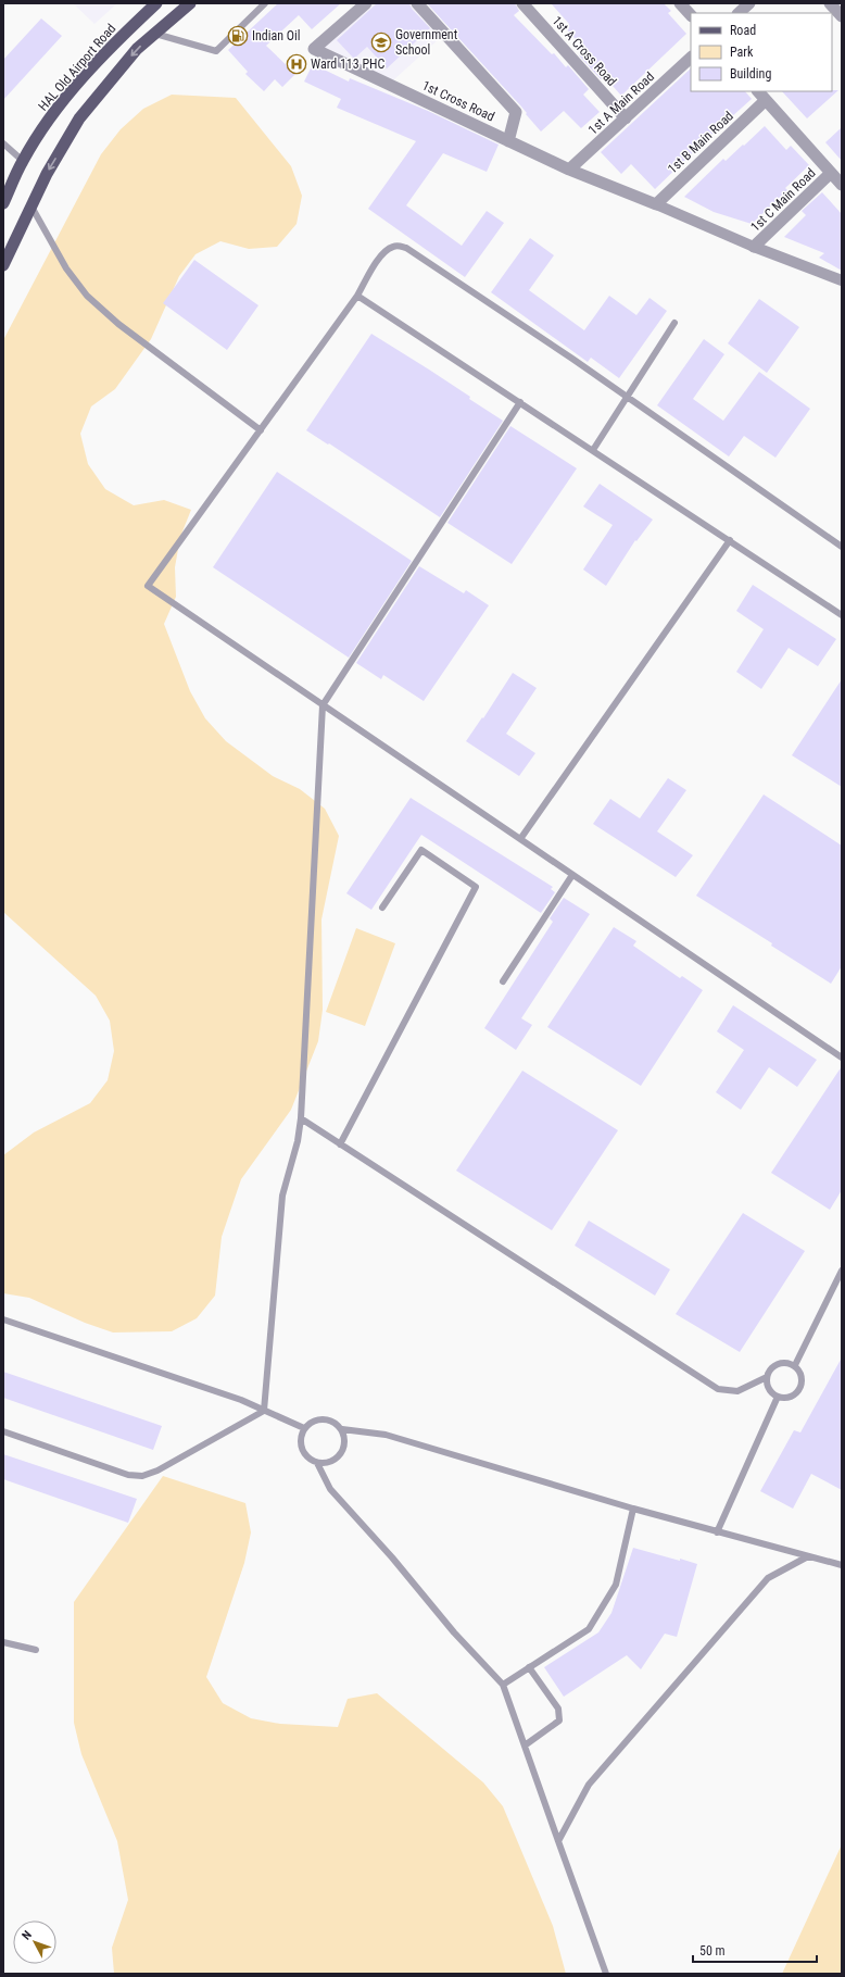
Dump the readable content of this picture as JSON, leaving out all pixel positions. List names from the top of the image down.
{
  "streets": {
    "main road": ["HAL Old Airport Road"],
    "street": [
      "1st A Cross Road",
      "1st Cross Road",
      "1st A Main Road",
      "1st B Main Road",
      "1st C Main Road"
    ]
  },
  "crossings": [
    ["1st A Cross Road", "1st A Main Road"],
    ["1st Cross Road", "1st A Main Road"],
    ["1st Cross Road", "1st B Main Road"]
  ],
  "places": {
    "fuel station": ["Indian Oil"],
    "school or university": ["Government School"],
    "hospital": ["Ward 113 PHC"]
  },
  "legend": ["Road", "Park", "Building"],
  "scale_bar": "50 m",
  "north": "top left"
}
